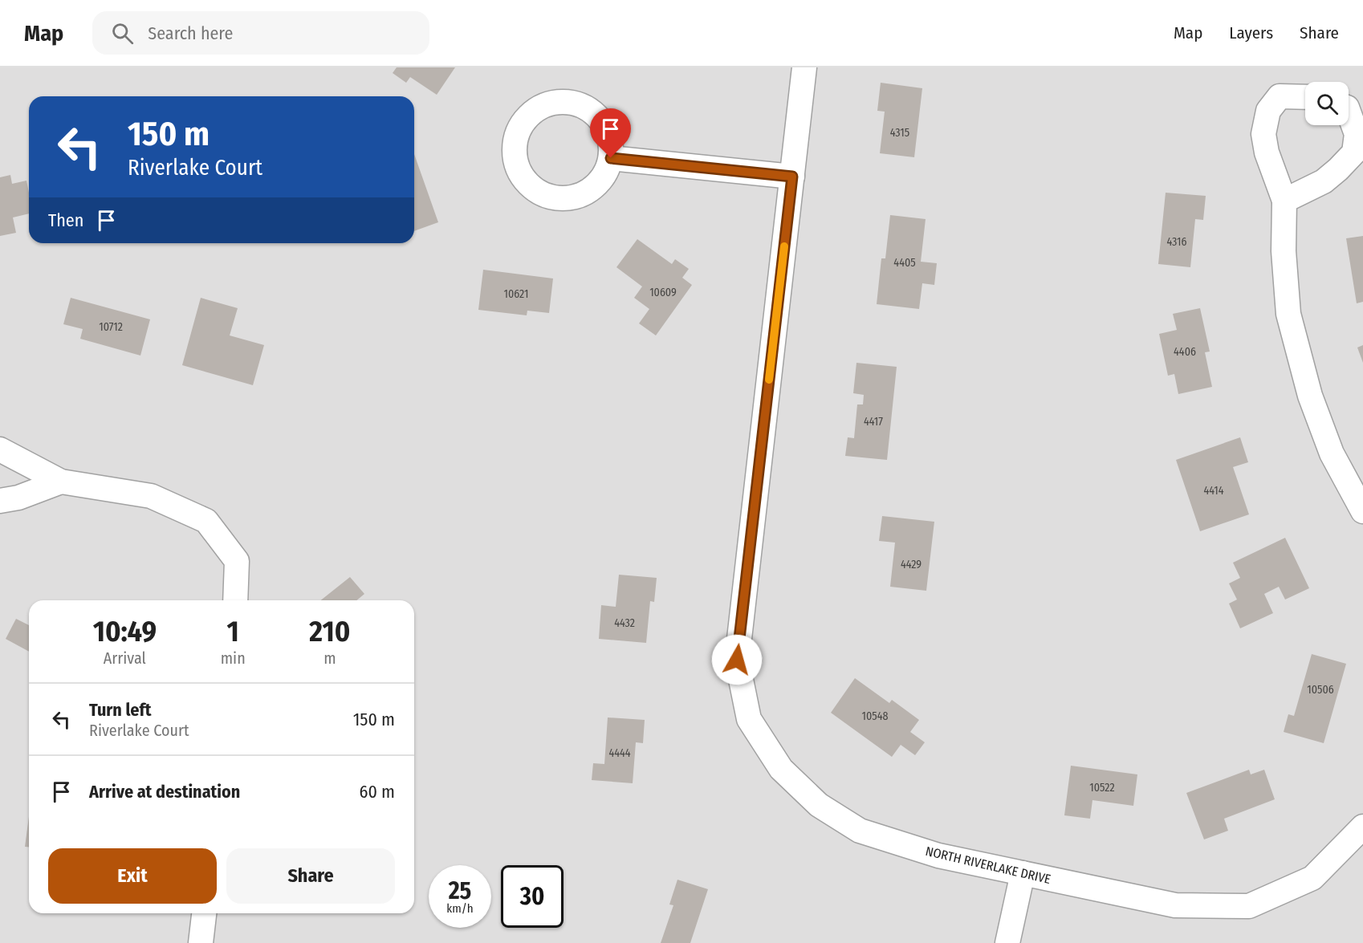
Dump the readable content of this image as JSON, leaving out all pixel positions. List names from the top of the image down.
{
  "streets": {
    "street": ["NORTH RIVERLAKE DRIVE"]
  },
  "house_numbers": [
    "4315",
    "4316",
    "4405",
    "10609",
    "10621",
    "10712",
    "4406",
    "4417",
    "4414",
    "4429",
    "4432",
    "10506",
    "10548",
    "4444",
    "10522"
  ],
  "page": {
    "header": "Map",
    "search": "Search here",
    "nav": ["Map", "Layers", "Share"],
    "turn": ["150 m", "Riverlake Court"],
    "then": "Then",
    "eta": [
      "10:49",
      "Arrival",
      "1",
      "min",
      "210",
      "m"
    ],
    "list": [
      {
        "name": "Turn left",
        "note": "Riverlake Court",
        "value": "150 m"
      },
      {
        "name": "Arrive at destination",
        "value": "60 m"
      }
    ],
    "buttons": ["Exit", "Share"],
    "speed": "25 km/h",
    "limit": "30"
  }
}
